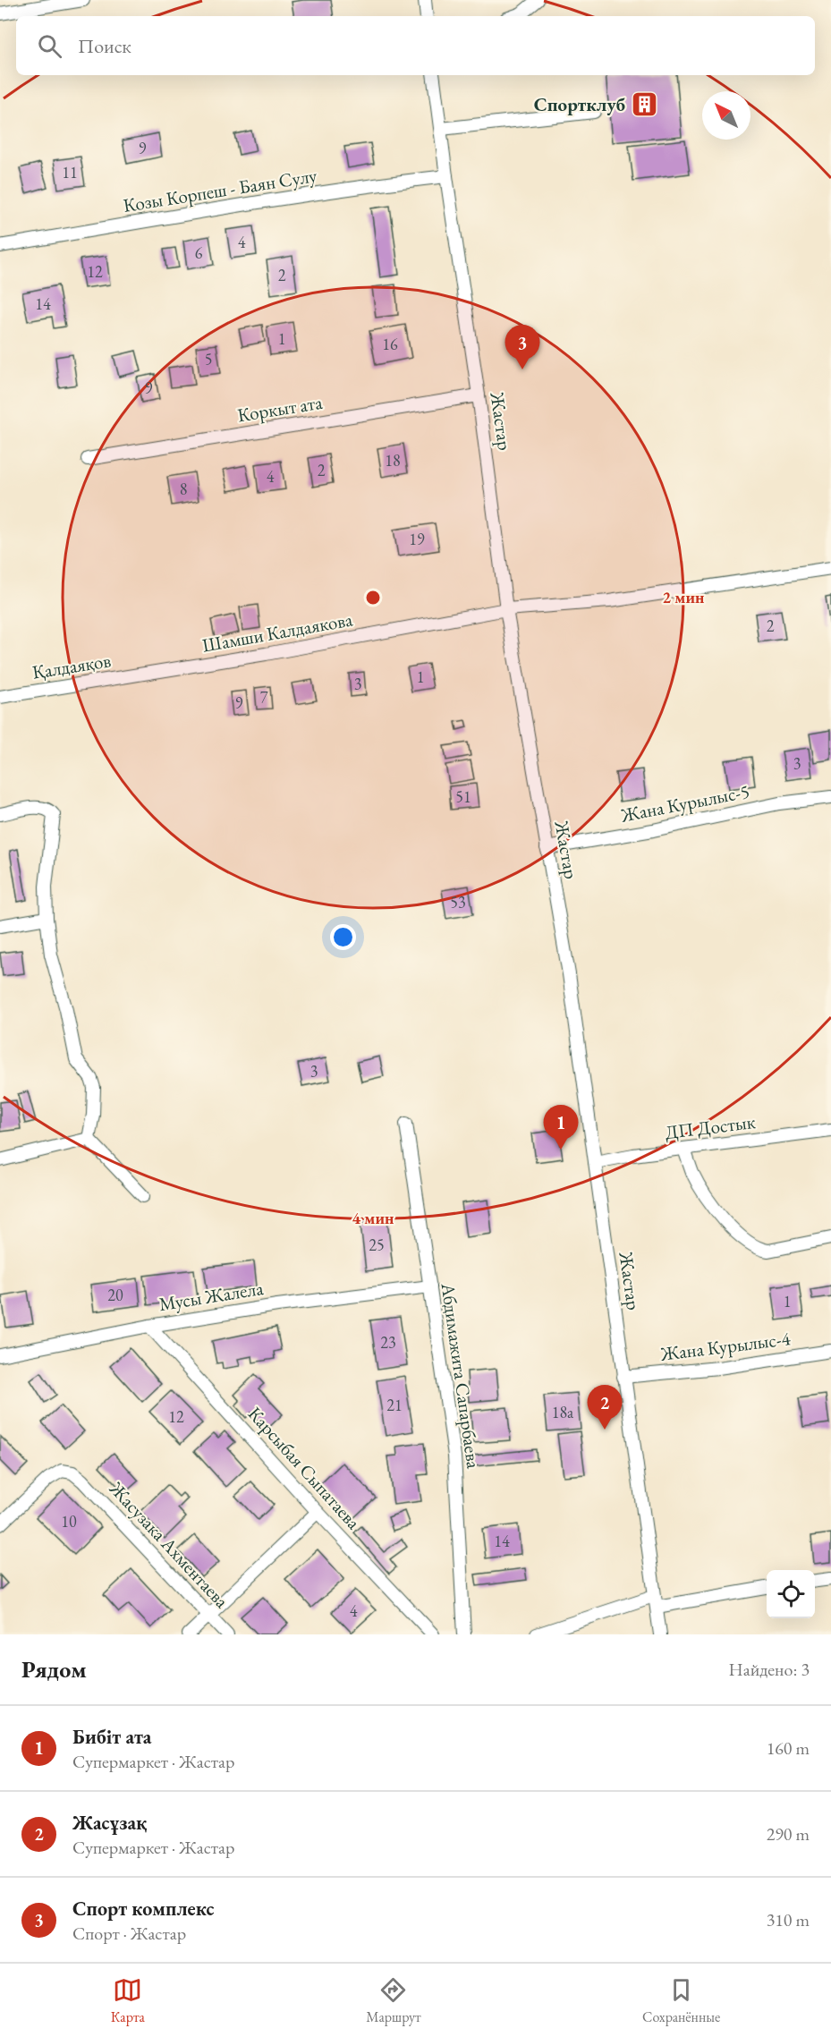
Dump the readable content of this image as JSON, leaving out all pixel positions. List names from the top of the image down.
{
  "streets": {
    "street": [
      "Козы Корпеш - Баян Сулу",
      "Коркыт ата",
      "Жастар",
      "Шамши Калдаякова",
      "Қалдаяқов",
      "Жана Курылыс-5",
      "ДП Достык",
      "Мусы Жалела",
      "Жана Курылыс-4",
      "Абдимажита Сапарбаева",
      "Карсыбая Сыпатаева",
      "Жасузака Ахментаева"
    ]
  },
  "crossings": [
    ["Козы Корпеш - Баян Сулу", "Жастар"],
    ["Коркыт ата", "Жастар"],
    ["Жастар", "Шамши Калдаякова"],
    ["Жастар", "Жана Курылыс-5"],
    ["Жастар", "ДП Достык"],
    ["Жастар", "Жана Курылыс-4"],
    ["Шамши Калдаякова", "Қалдаяқов"],
    ["Мусы Жалела", "Абдимажита Сапарбаева"],
    ["Мусы Жалела", "Карсыбая Сыпатаева"]
  ],
  "places": {
    "building": ["Спортклуб"]
  },
  "house_numbers": [
    "9",
    "11",
    "4",
    "6",
    "12",
    "2",
    "14",
    "1",
    "16",
    "5",
    "9",
    "18",
    "2",
    "4",
    "8",
    "19",
    "2",
    "1",
    "3",
    "7",
    "9",
    "3",
    "51",
    "53",
    "3",
    "25",
    "20",
    "1",
    "23",
    "21",
    "18а",
    "12",
    "10",
    "14",
    "4"
  ],
  "north": "top left",
  "page": {
    "search": "Поиск",
    "pins": ["3", "1", "2"],
    "heading": ["Рядом", "Найдено: 3"],
    "list": [
      {
        "mark": "1",
        "name": "Бибіт ата",
        "note": "Супермаркет · Жастар",
        "value": "160 m"
      },
      {
        "mark": "2",
        "name": "Жасұзақ",
        "note": "Супермаркет · Жастар",
        "value": "290 m"
      },
      {
        "mark": "3",
        "name": "Спорт комплекс",
        "note": "Спорт · Жастар",
        "value": "310 m"
      }
    ],
    "nav": ["Карта", "Маршрут", "Сохранённые"]
  },
  "rings": ["2 мин", "4 мин"]
}
